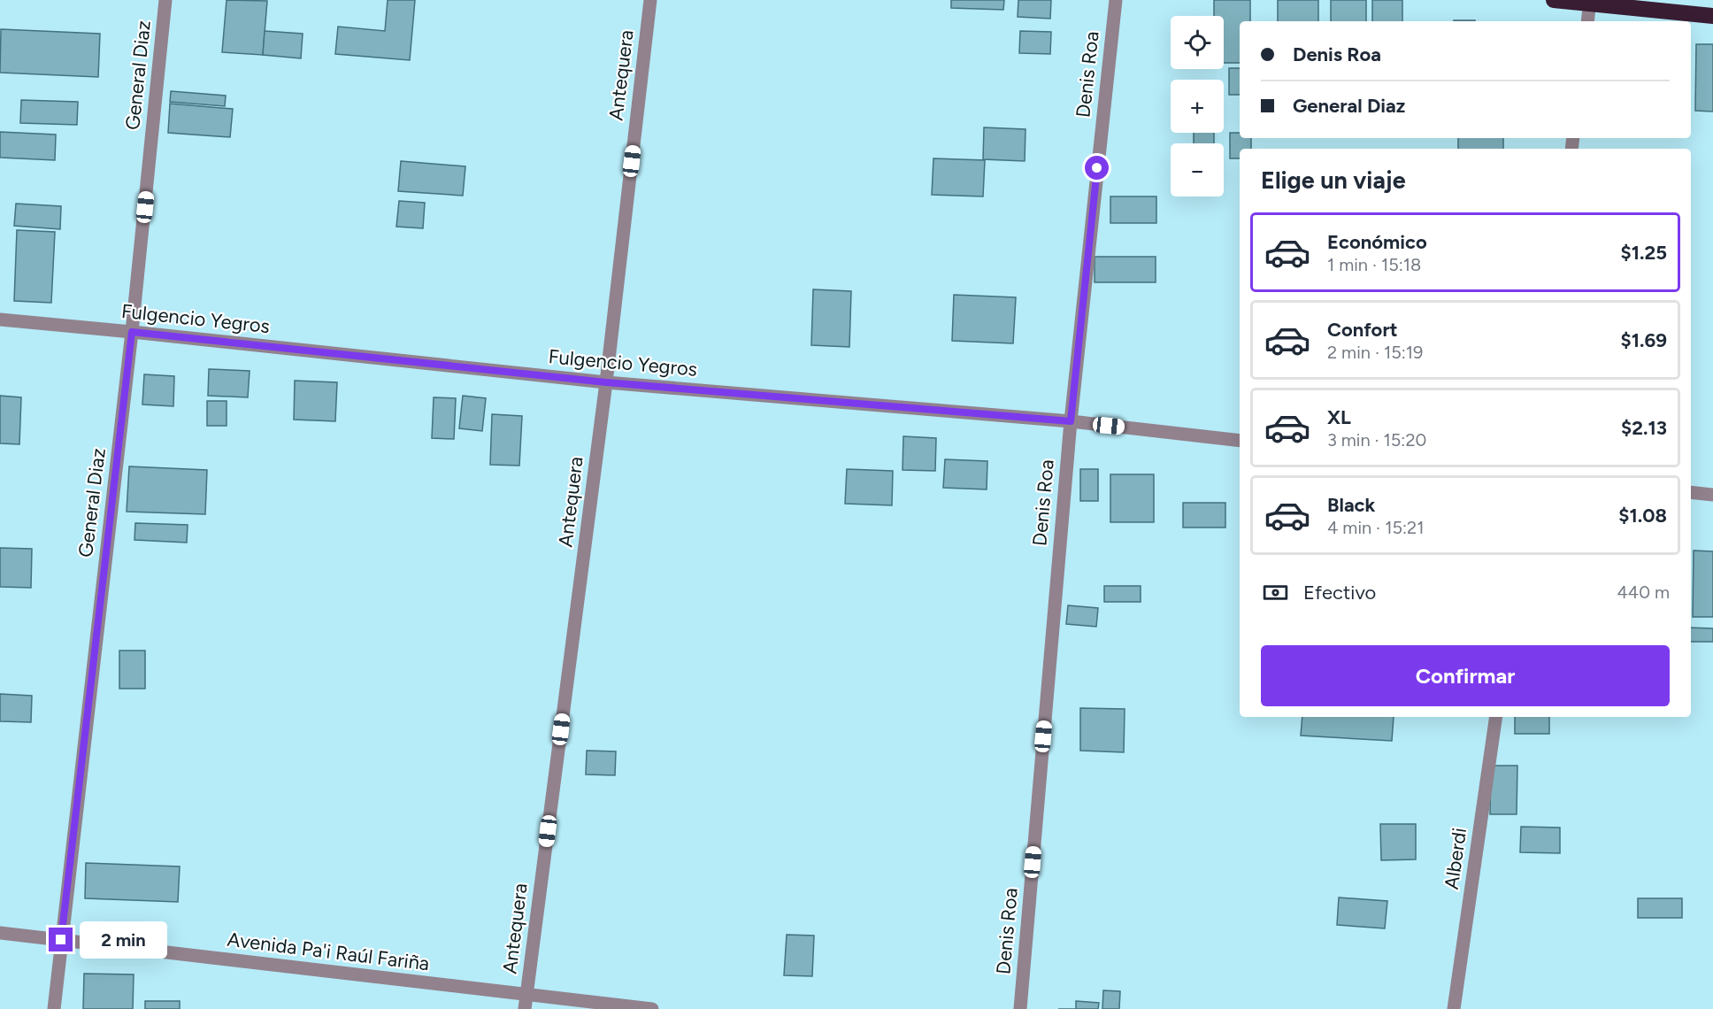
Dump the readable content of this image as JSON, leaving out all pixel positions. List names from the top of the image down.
{
  "streets": {
    "street": [
      "Denis Roa",
      "General Diaz",
      "Antequera",
      "Fulgencio Yegros",
      "Alberdi",
      "Avenida Pa'i Raúl Fariña"
    ]
  },
  "crossings": [
    ["Denis Roa", "Fulgencio Yegros"],
    ["General Diaz", "Fulgencio Yegros"],
    ["General Diaz", "Avenida Pa'i Raúl Fariña"],
    ["Antequera", "Fulgencio Yegros"],
    ["Antequera", "Avenida Pa'i Raúl Fariña"]
  ],
  "page": {
    "map_buttons": ["+", "−"],
    "banner": ["Denis Roa", "General Diaz"],
    "heading": "Elige un viaje",
    "list": [
      {
        "name": "Económico",
        "note": "1 min · 15:18",
        "value": "$1.25"
      },
      {
        "name": "Confort",
        "note": "2 min · 15:19",
        "value": "$1.69"
      },
      {
        "name": "XL",
        "note": "3 min · 15:20",
        "value": "$2.13"
      },
      {
        "name": "Black",
        "note": "4 min · 15:21",
        "value": "$1.08"
      }
    ],
    "pay": ["Efectivo", "440 m"],
    "buttons": "Confirmar",
    "bubble": "2 min"
  }
}
